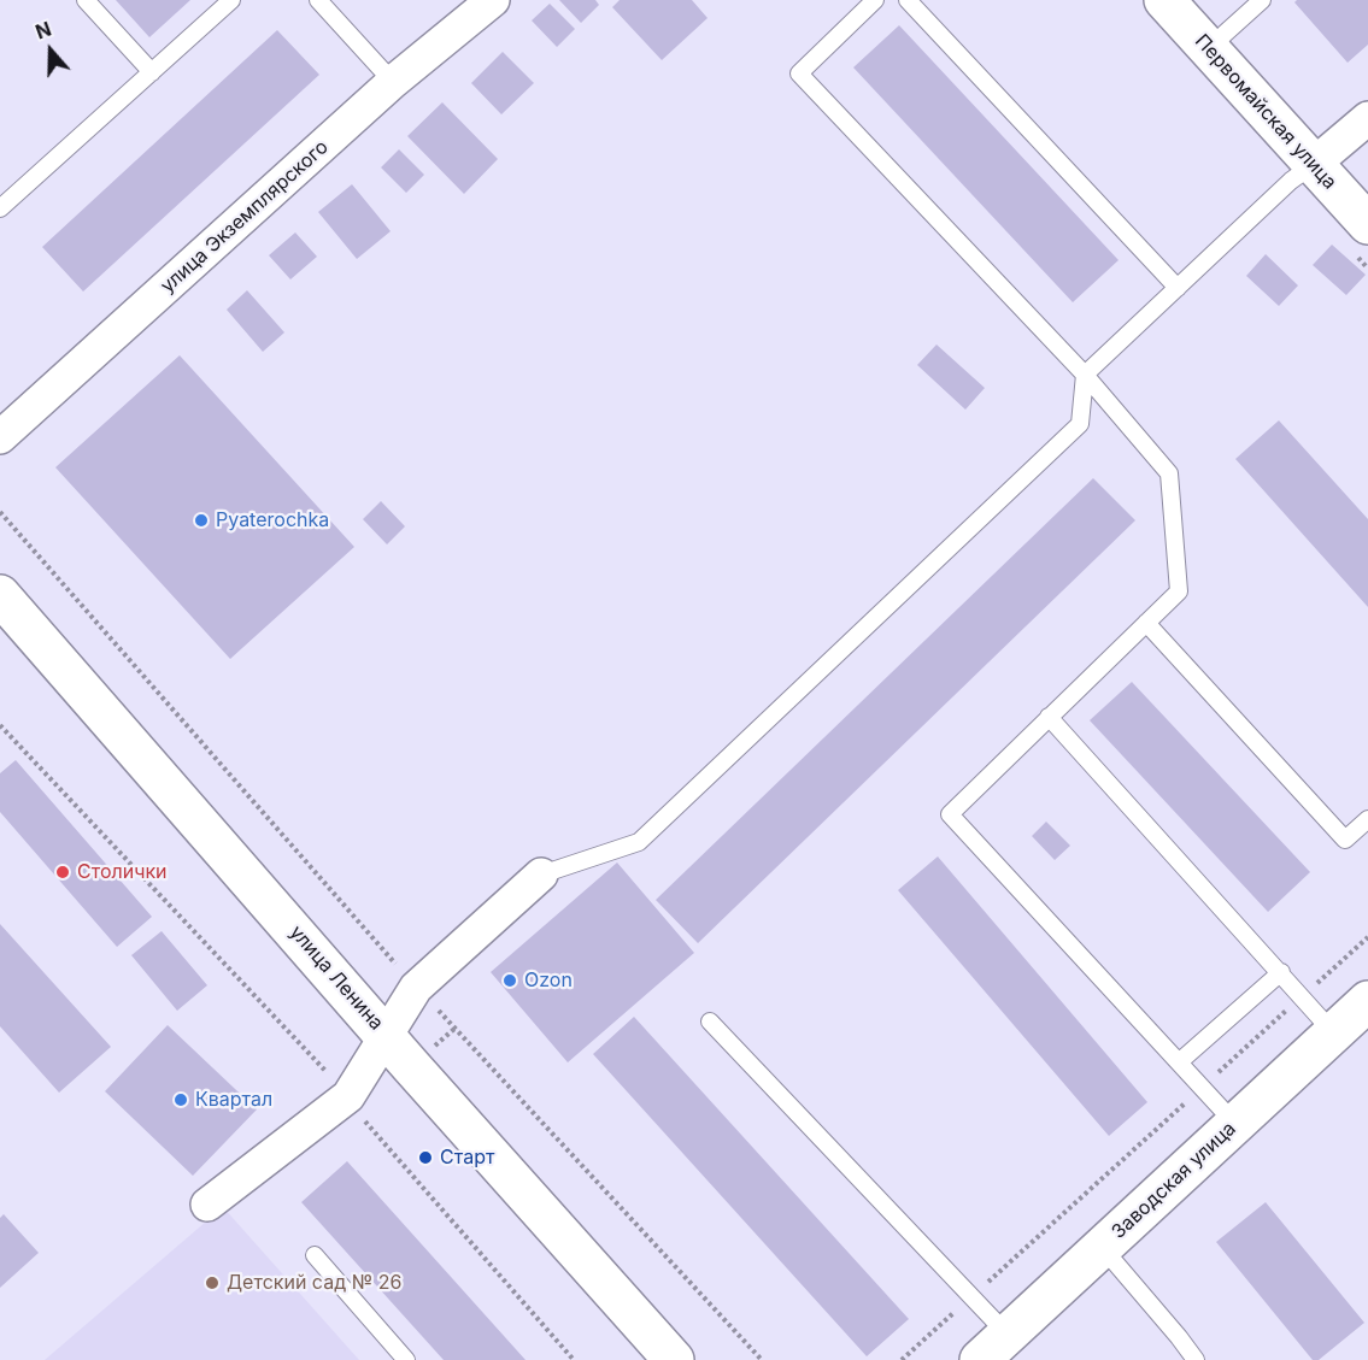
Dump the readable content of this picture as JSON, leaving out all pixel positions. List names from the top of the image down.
{
  "streets": {
    "street": [
      "Первомайская улица",
      "улица Экземплярского",
      "улица Ленина",
      "Заводская улица"
    ]
  },
  "places": [
    "Pyaterochka",
    "Столички",
    "Ozon",
    "Квартал",
    "Старт",
    "Детский сад № 26"
  ],
  "north": "top"
}
